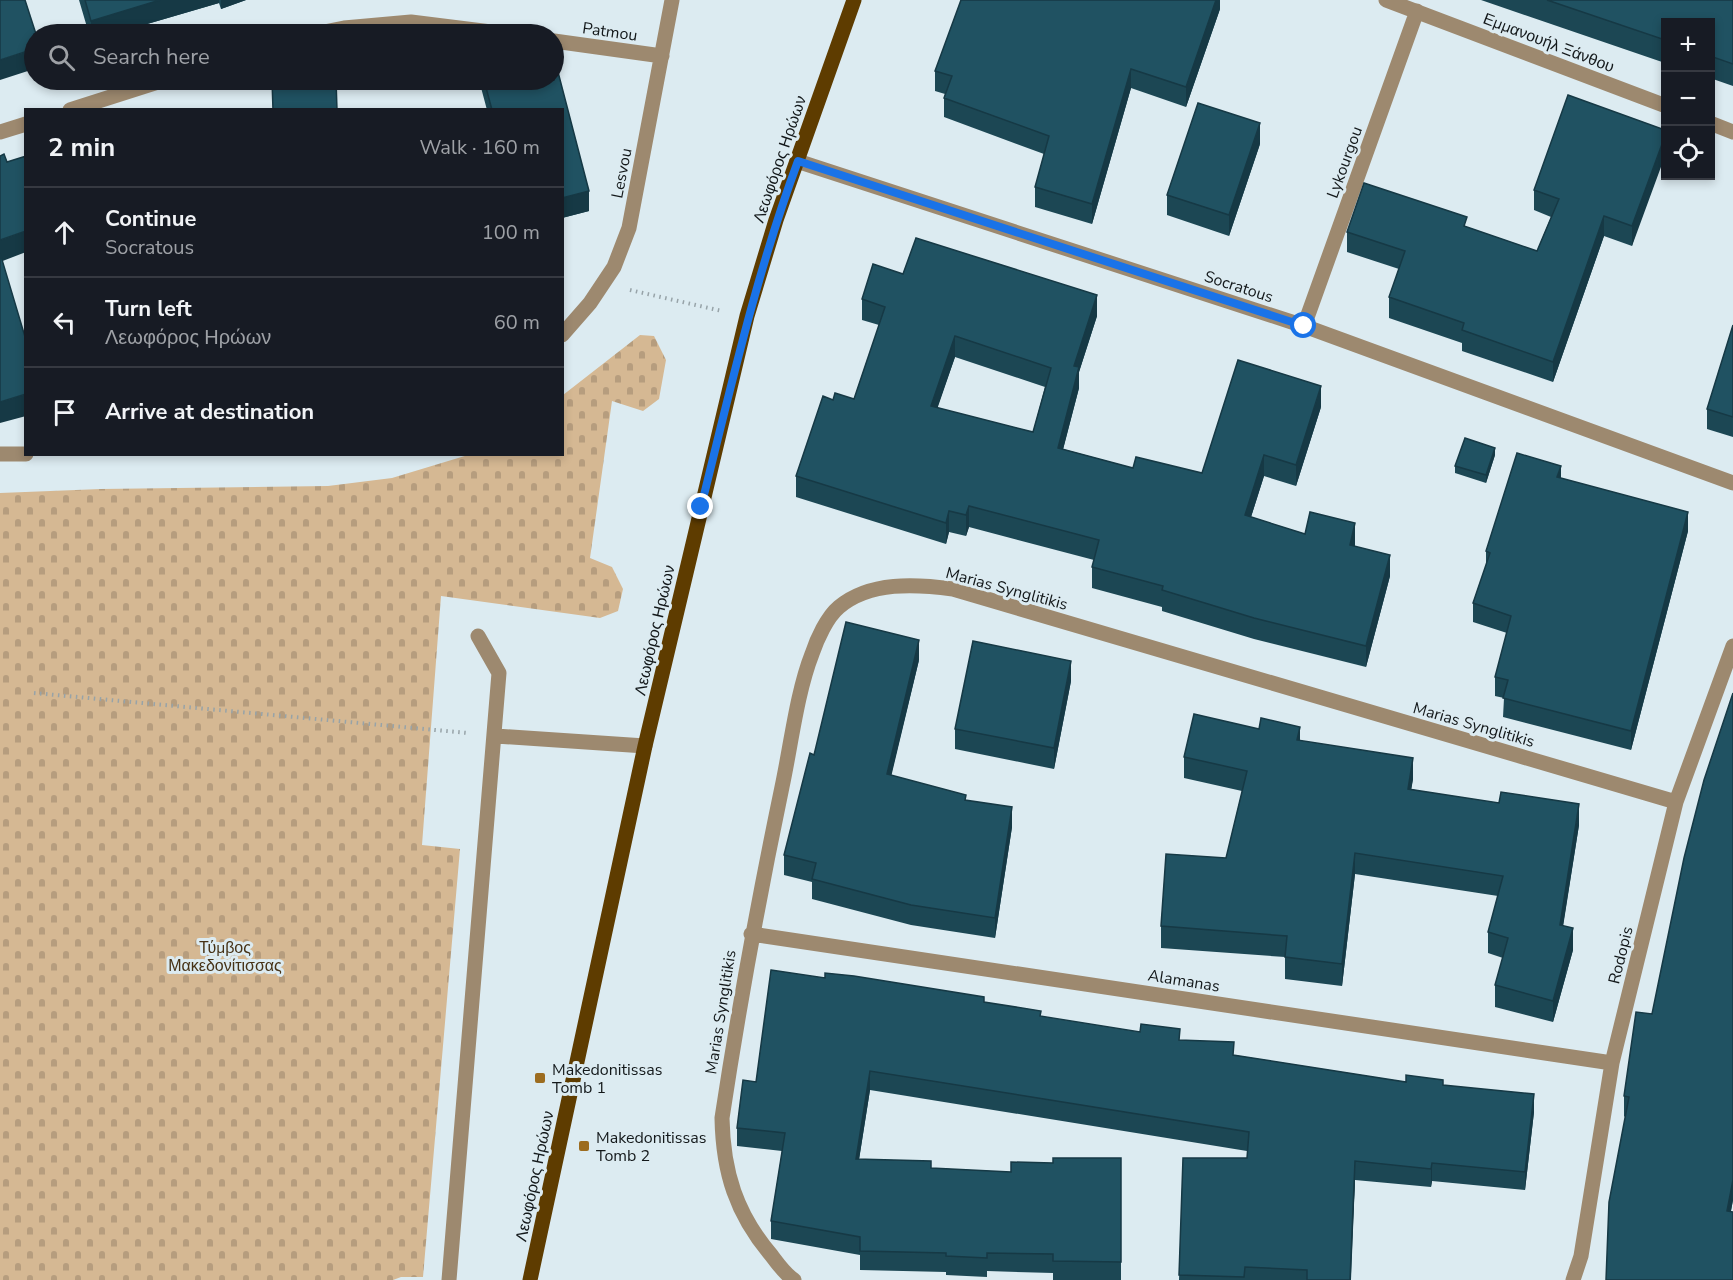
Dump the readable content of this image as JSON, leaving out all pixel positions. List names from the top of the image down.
{
  "streets": {
    "main road": ["Λεωφόρος Ηρώων"],
    "street": [
      "Patmou",
      "Εμμανουήλ Ξάνθου",
      "Lykourgou",
      "Lesvou",
      "Socratous",
      "Marias Synglitikis",
      "Rodopis",
      "Alamanas"
    ]
  },
  "crossings": [
    ["Patmou", "Lesvou"],
    ["Εμμανουήλ Ξάνθου", "Lykourgou"],
    ["Λεωφόρος Ηρώων", "Socratous"],
    ["Lykourgou", "Socratous"],
    ["Marias Synglitikis", "Rodopis"],
    ["Marias Synglitikis", "Alamanas"],
    ["Rodopis", "Alamanas"]
  ],
  "parks": ["Τύμβος Μακεδονίτισσας"],
  "places": {
    "transit": ["Makedonitissas Tomb 1", "Makedonitissas Tomb 2"]
  },
  "page": {
    "map_buttons": ["+", "−"],
    "search": "Search here",
    "heading": ["2 min", "Walk · 160 m"],
    "list": [
      ["Continue", "Socratous", "100 m"],
      ["Turn left", "Λεωφόρος Ηρώων", "60 m"],
      "Arrive at destination"
    ]
  }
}
